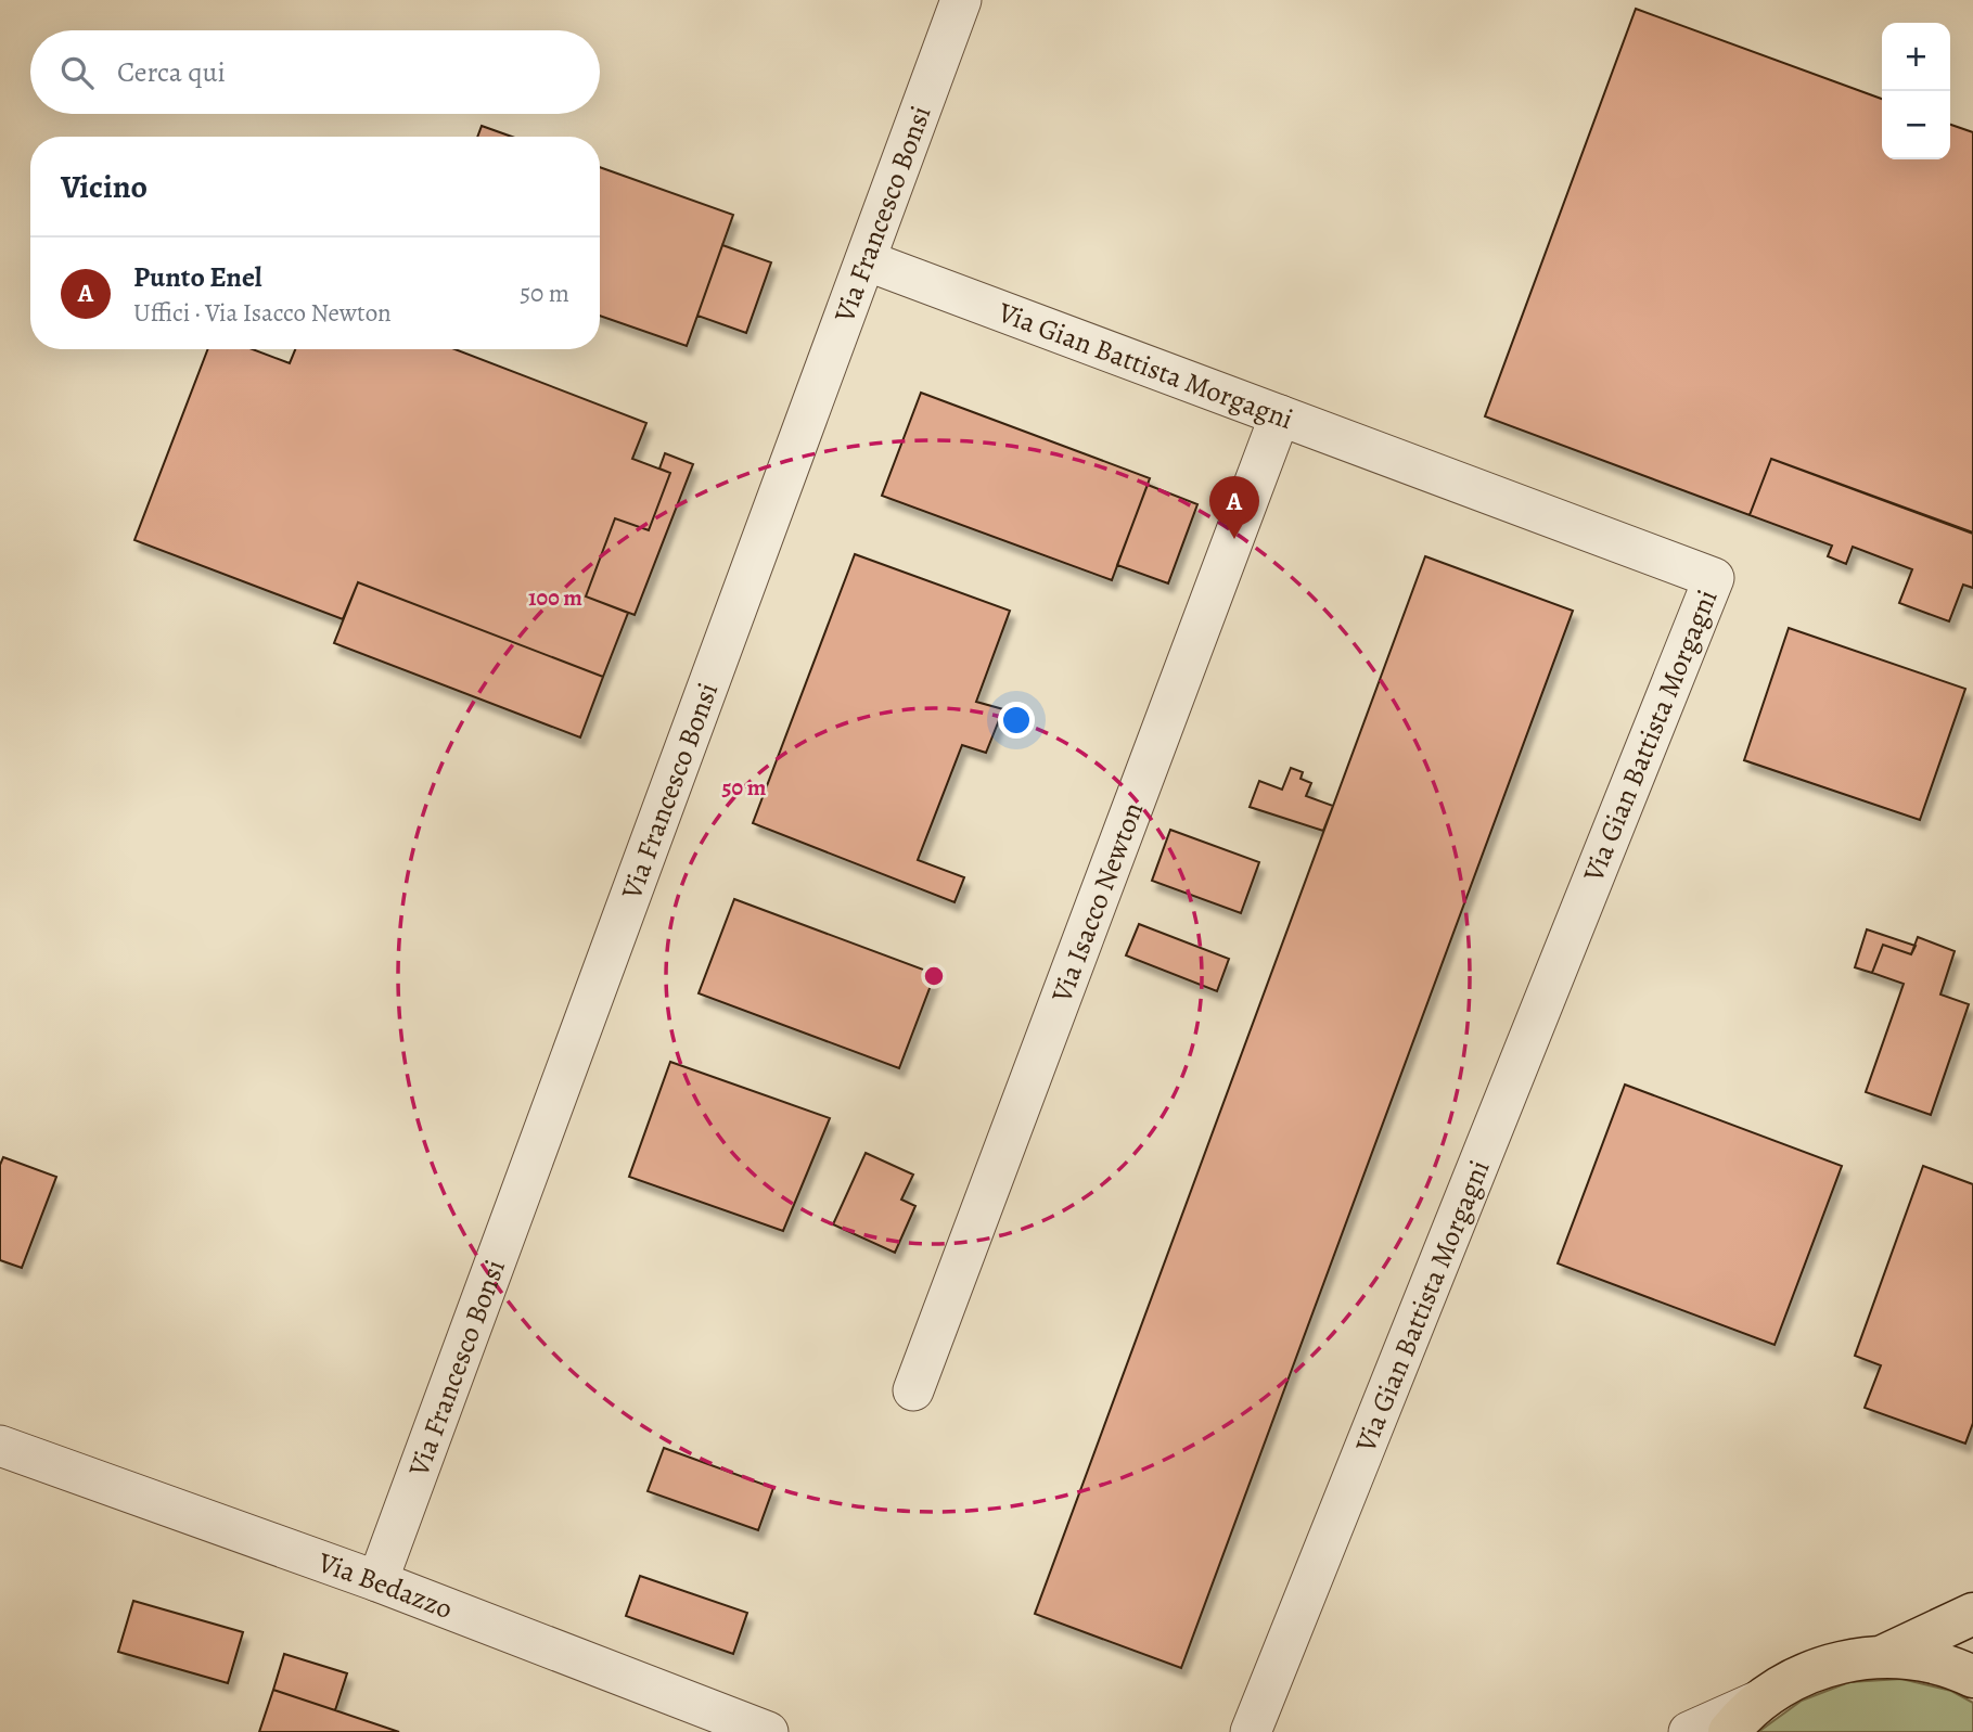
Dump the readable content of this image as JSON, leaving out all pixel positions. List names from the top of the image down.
{
  "streets": {
    "street": [
      "Via Francesco Bonsi",
      "Via Gian Battista Morgagni",
      "Via Isacco Newton",
      "Via Bedazzo"
    ]
  },
  "crossings": [
    ["Via Francesco Bonsi", "Via Gian Battista Morgagni"],
    ["Via Francesco Bonsi", "Via Bedazzo"],
    ["Via Gian Battista Morgagni", "Via Isacco Newton"]
  ],
  "page": {
    "map_buttons": ["+", "−"],
    "search": "Cerca qui",
    "heading": "Vicino",
    "list": [
      {
        "mark": "A",
        "name": "Punto Enel",
        "note": "Uffici · Via Isacco Newton",
        "value": "50 m"
      }
    ],
    "pins": "A"
  },
  "rings": ["100 m", "50 m"]
}
